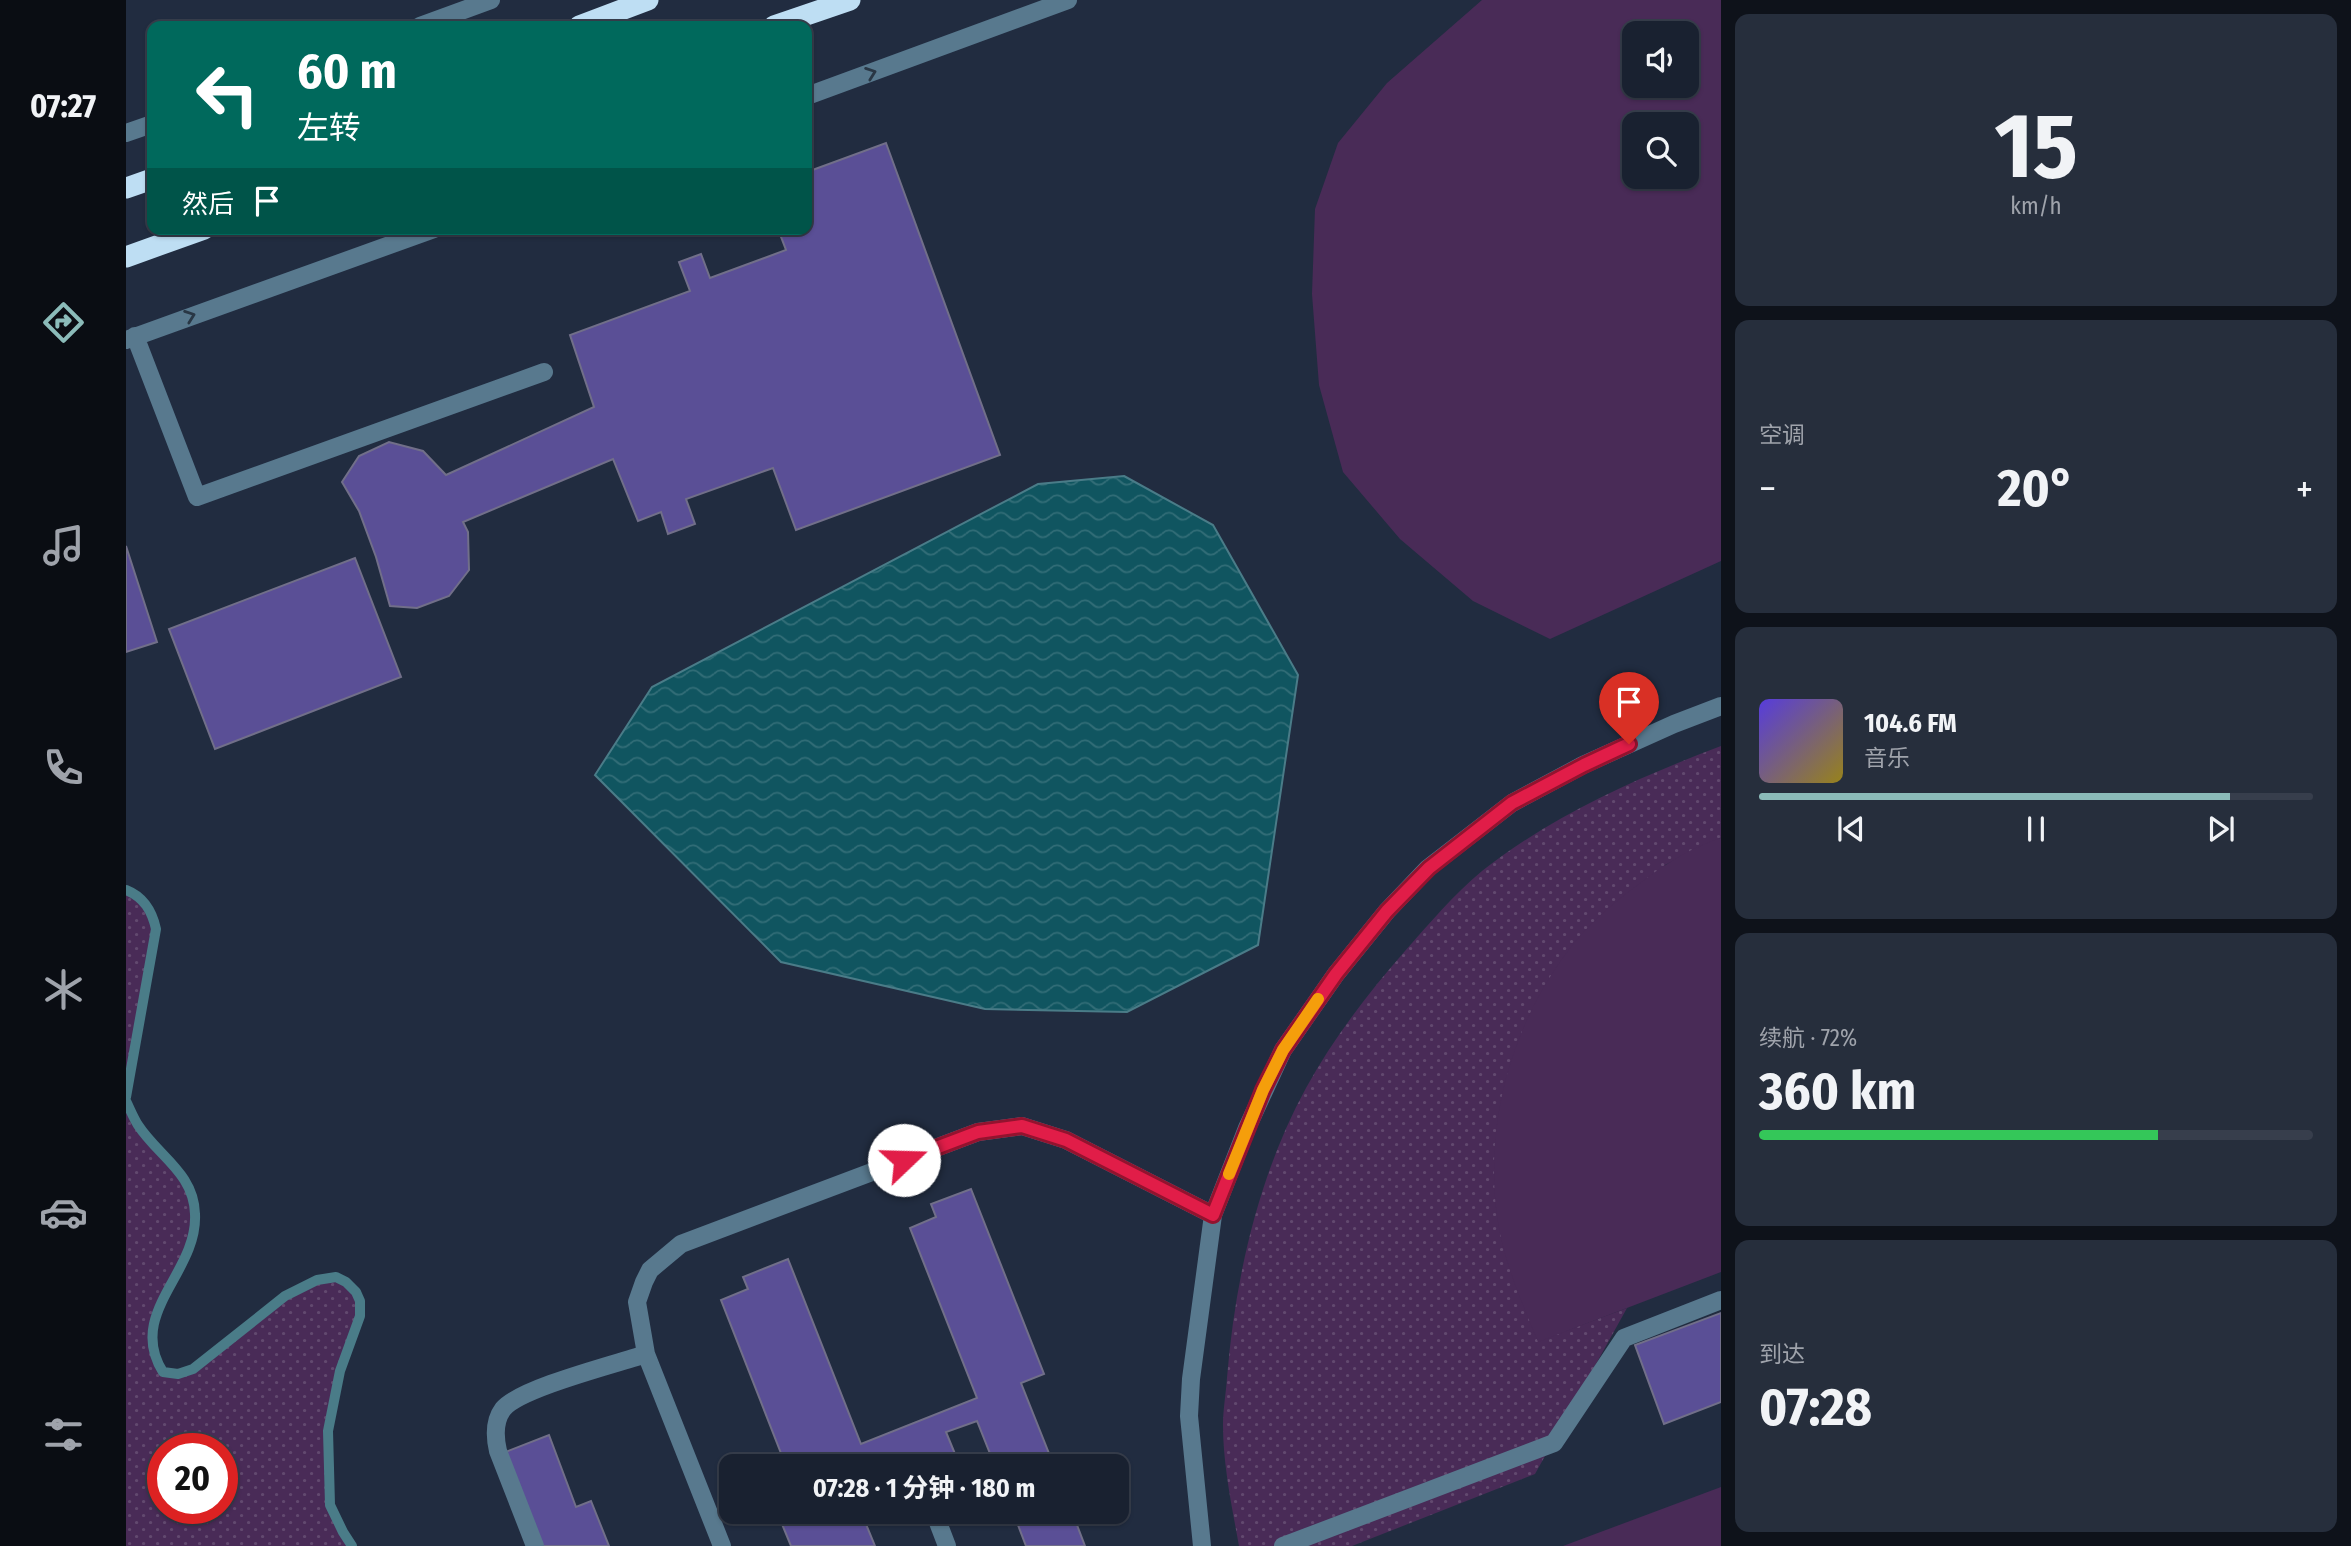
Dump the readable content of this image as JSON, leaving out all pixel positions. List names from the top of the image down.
{
  "page": {
    "tabs": "07:27",
    "tile": [
      ["15", "km/h"],
      "空调",
      ["续航 · 72%", "360 km"],
      ["到达", "07:28"]
    ],
    "turn": ["60 m", "左转"],
    "then": "然后",
    "heat": ["−", "20°", "+"],
    "song": ["104.6 FM", "音乐"],
    "limit": "20",
    "trip": "07:28 · 1 分钟 · 180 m"
  }
}
